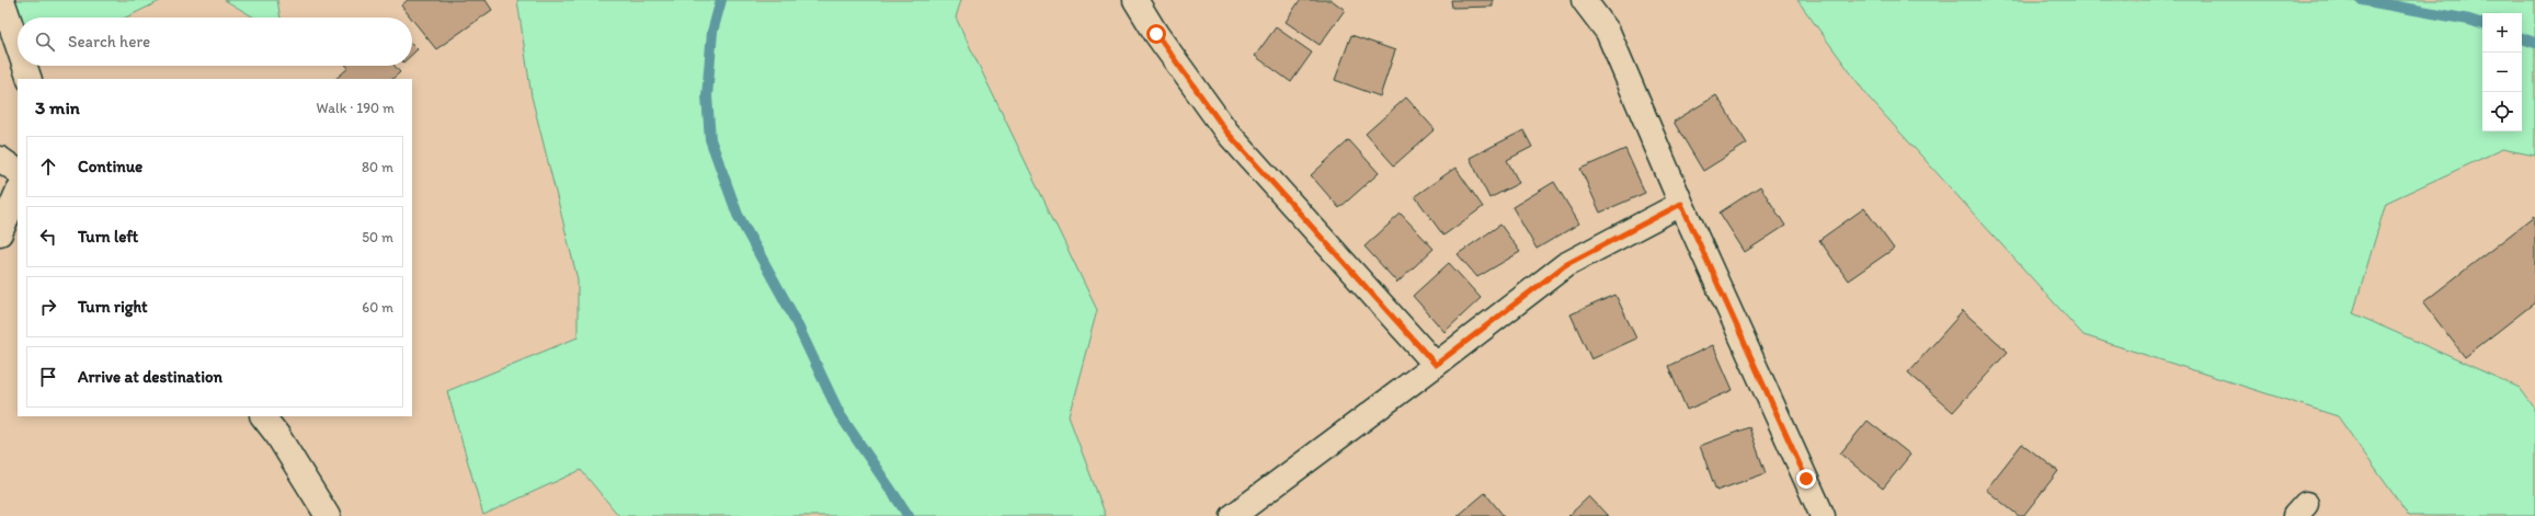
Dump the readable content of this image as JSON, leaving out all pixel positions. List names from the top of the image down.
{
  "page": {
    "map_buttons": ["+", "−"],
    "search": "Search here",
    "heading": ["3 min", "Walk · 190 m"],
    "list": [
      ["Continue", "80 m"],
      ["Turn left", "50 m"],
      ["Turn right", "60 m"],
      "Arrive at destination"
    ]
  }
}
